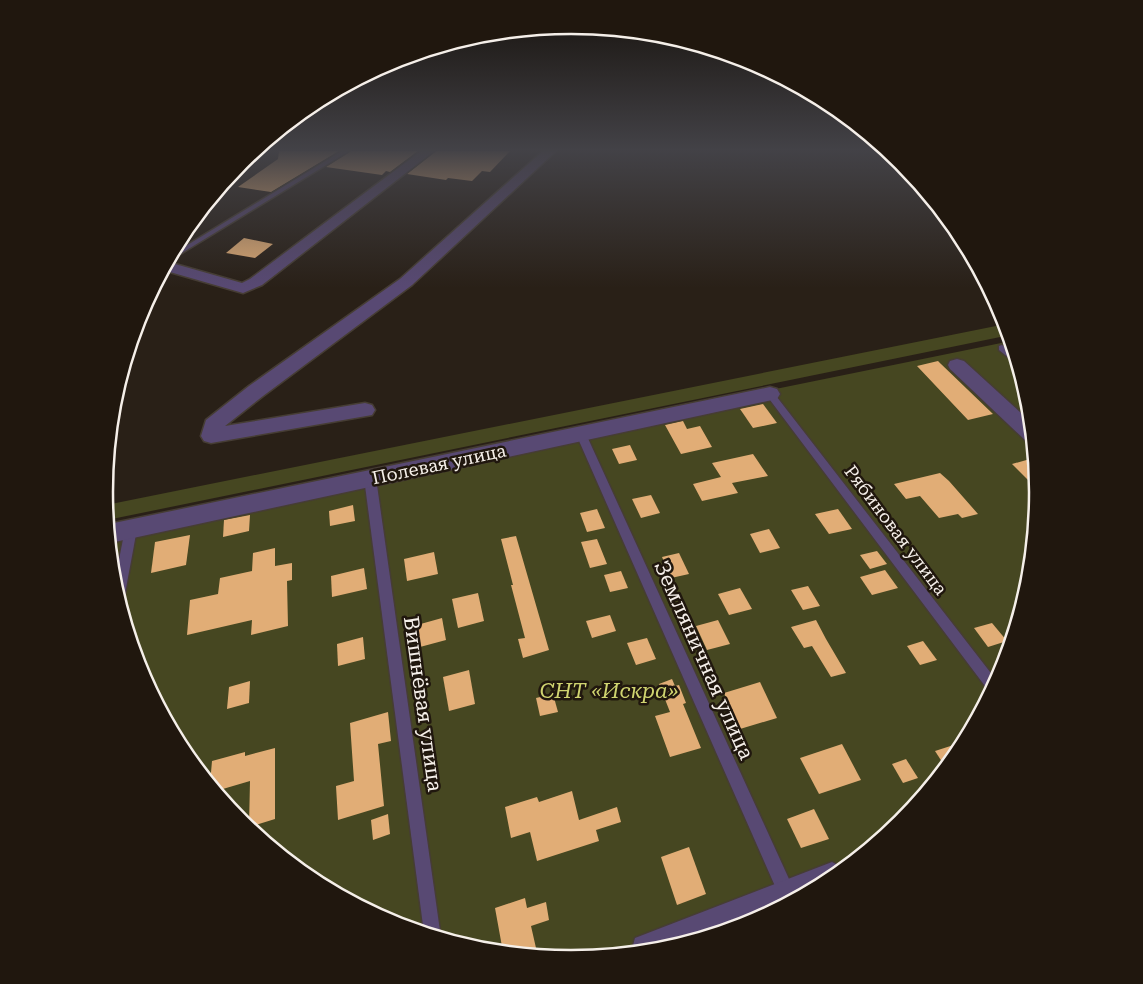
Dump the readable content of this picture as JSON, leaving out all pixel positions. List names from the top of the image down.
{
  "streets": {
    "street": ["Полевая улица"],
    "lane": ["Рябиновая улица", "Земляничная улица", "Вишнёвая улица"]
  },
  "crossings": [
    ["Полевая улица", "Рябиновая улица"],
    ["Полевая улица", "Земляничная улица"],
    ["Полевая улица", "Вишнёвая улица"]
  ],
  "parks": ["СНТ «Искра»"]
}
